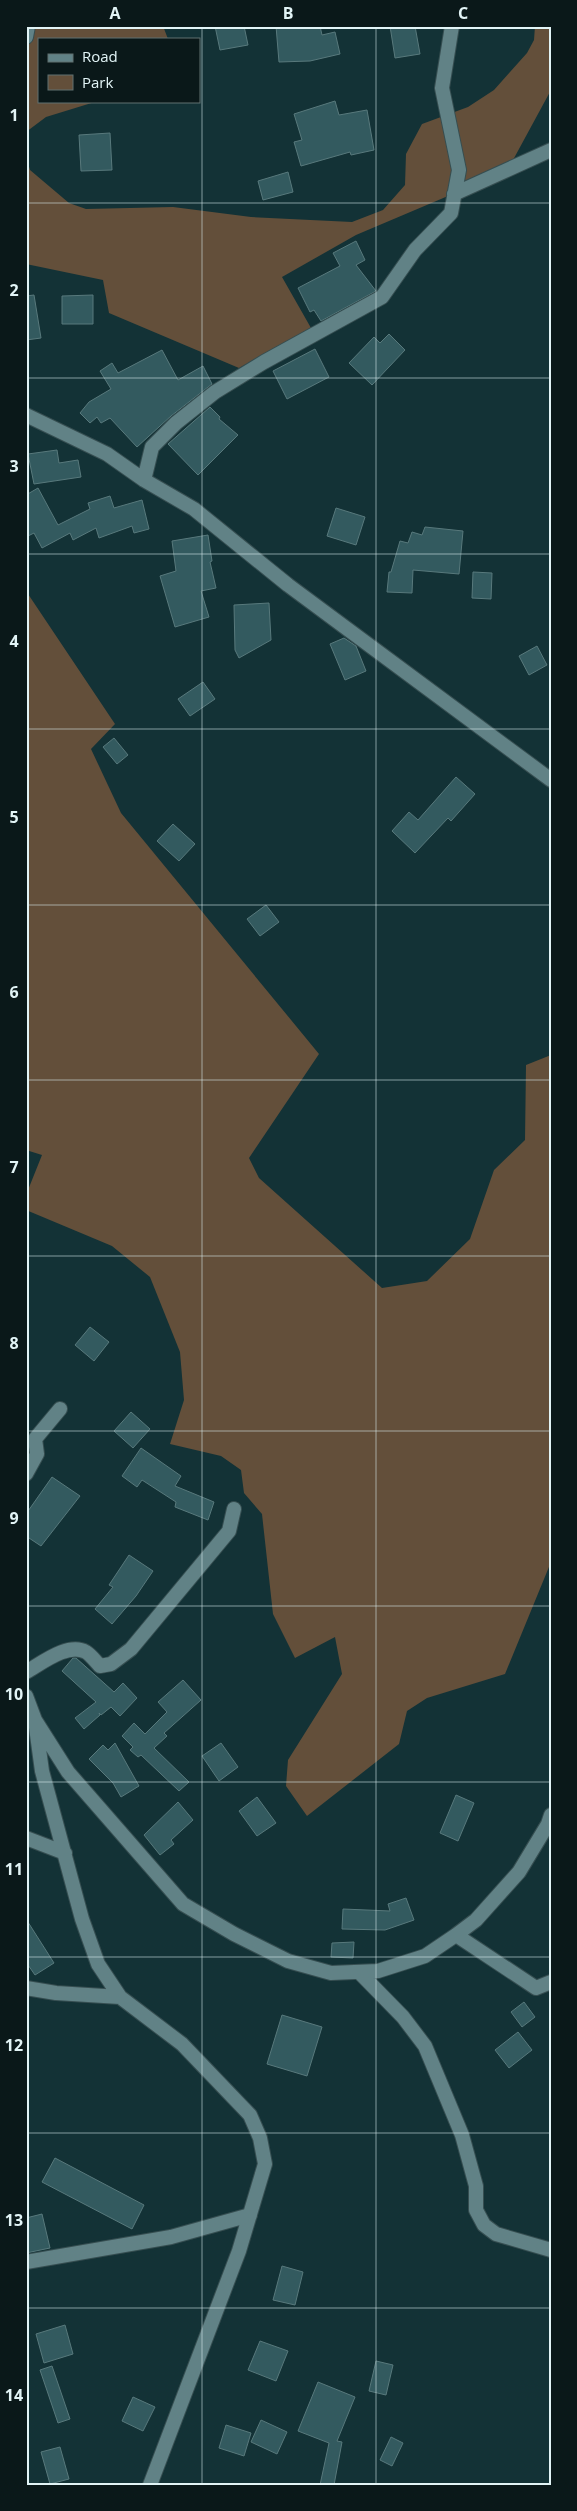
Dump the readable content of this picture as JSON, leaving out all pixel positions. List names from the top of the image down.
{
  "legend": ["Road", "Park"],
  "grid": {
    "columns": ["A", "B", "C"],
    "rows": [
      "1",
      "2",
      "3",
      "4",
      "5",
      "6",
      "7",
      "8",
      "9",
      "10",
      "11",
      "12",
      "13",
      "14"
    ]
  }
}
